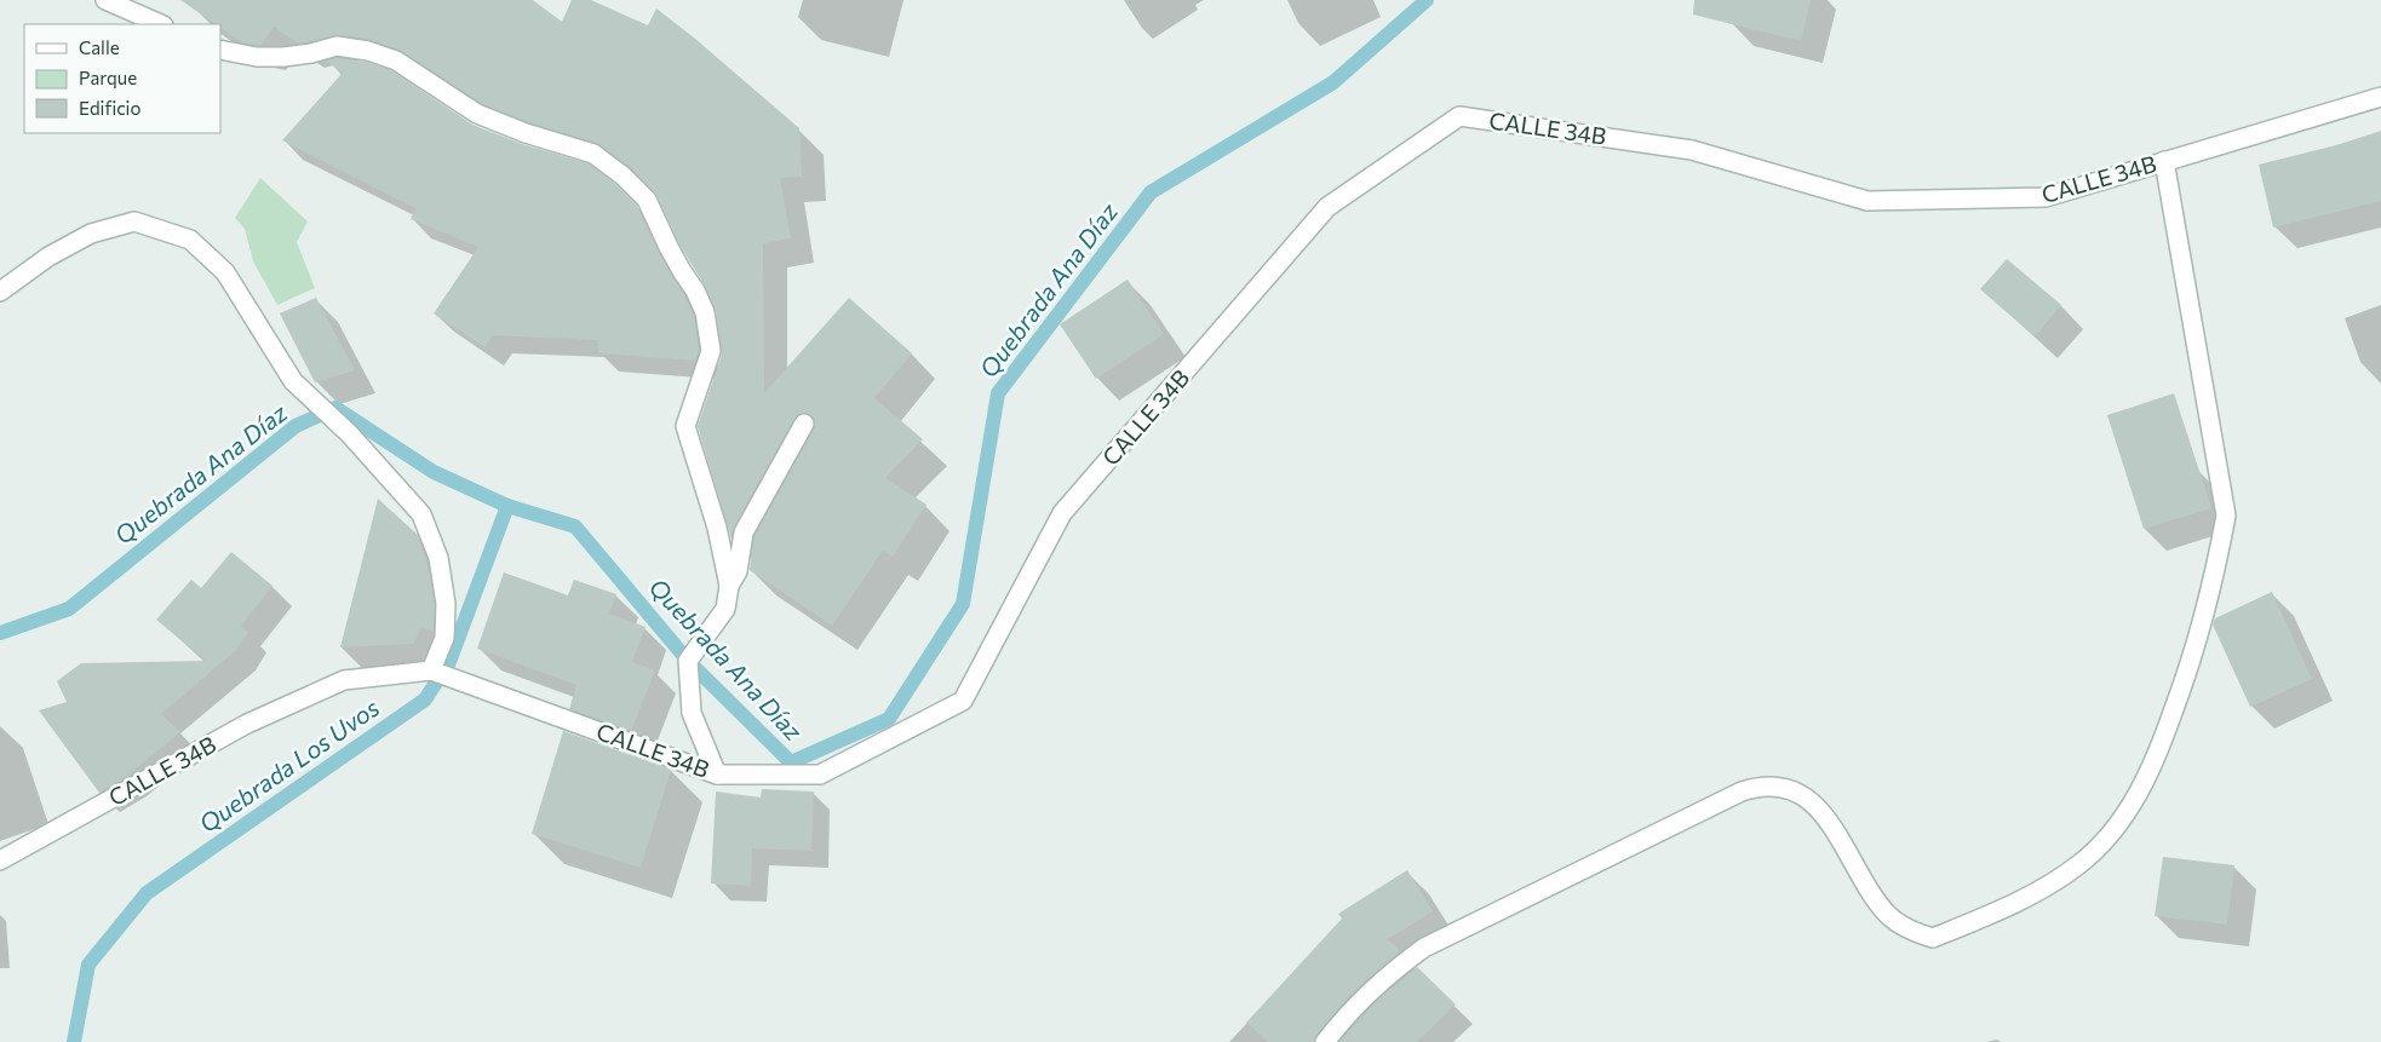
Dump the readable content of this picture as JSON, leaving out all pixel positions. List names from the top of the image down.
{
  "streets": {
    "street": ["CALLE 34B"]
  },
  "water": ["Quebrada Ana Díaz", "Quebrada Los Uvos"],
  "legend": ["Calle", "Parque", "Edificio"]
}
